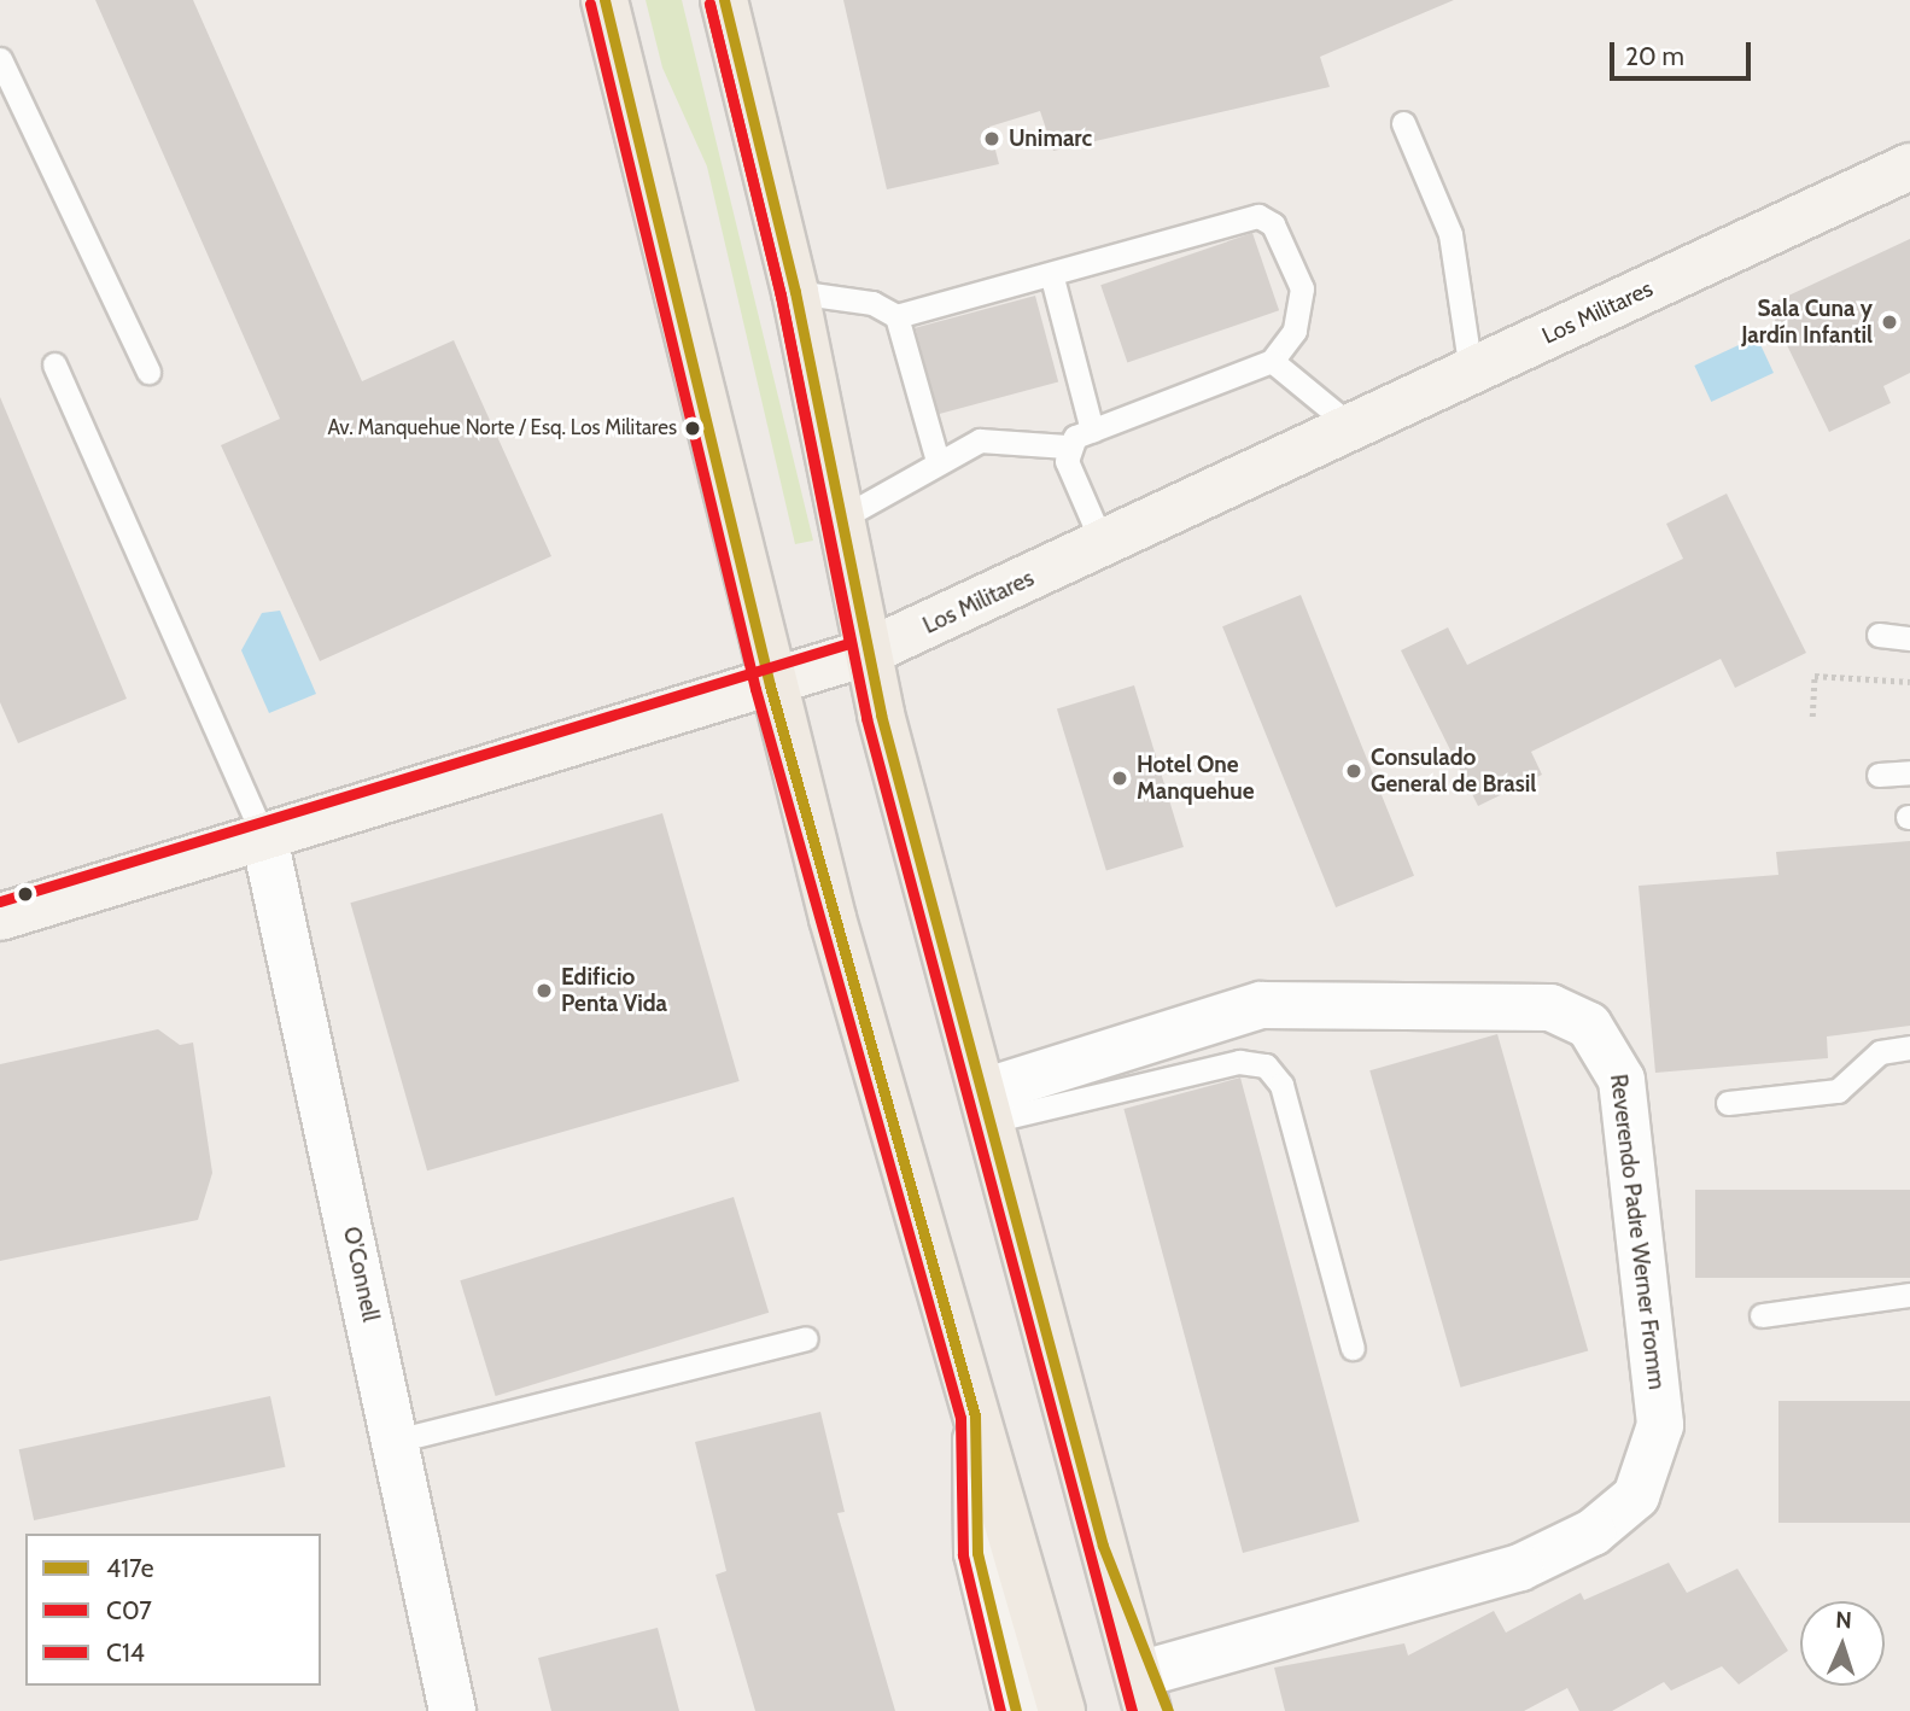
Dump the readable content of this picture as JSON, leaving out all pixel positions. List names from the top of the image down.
{
  "streets": {
    "main road": ["Los Militares"],
    "street": ["Reverendo Padre Werner Fromm", "O'Connell"]
  },
  "crossings": [
    ["Los Militares", "O'Connell"]
  ],
  "places": [
    "Unimarc",
    "Sala Cuna y Jardín Infantil",
    "Av. Manquehue Norte / Esq. Los Militares",
    "Consulado General de Brasil",
    "Hotel One Manquehue",
    "Edificio Penta Vida"
  ],
  "lines": ["transit line 417e", "transit line C07", "transit line C14"],
  "legend": ["417e", "C07", "C14"],
  "scale_bar": "20 m",
  "north": "top"
}
